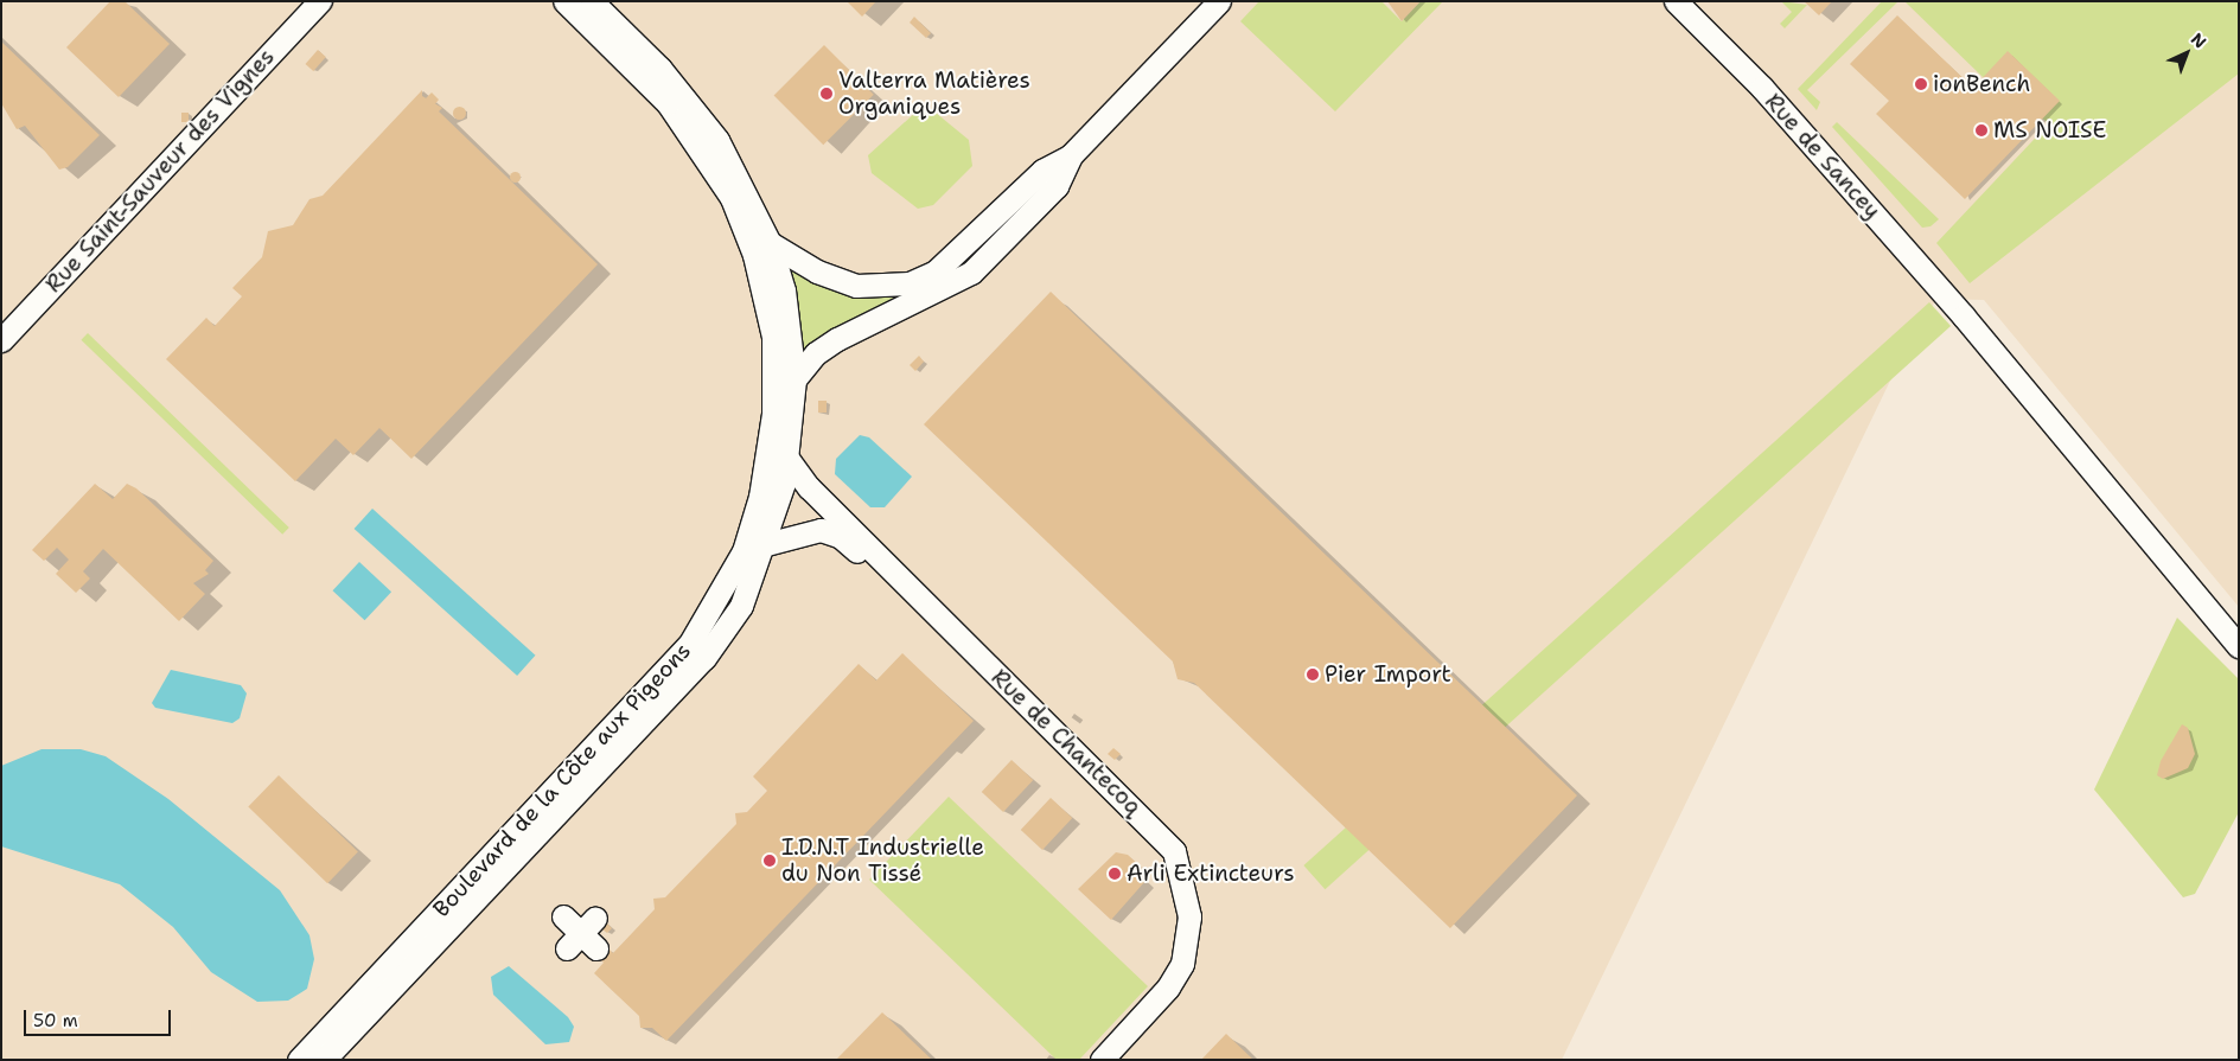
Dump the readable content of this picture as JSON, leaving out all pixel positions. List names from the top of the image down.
{
  "streets": {
    "street": [
      "Rue de Sancey",
      "Rue Saint-Sauveur des Vignes",
      "Rue de Chantecoq",
      "Boulevard de la Côte aux Pigeons"
    ]
  },
  "crossings": [
    ["Rue de Chantecoq", "Boulevard de la Côte aux Pigeons"]
  ],
  "places": [
    "ionBench",
    "Valterra Matières Organiques",
    "MS NOISE",
    "Pier Import",
    "I.D.N.T Industrielle du Non Tissé",
    "Arli Extincteurs"
  ],
  "scale_bar": "50 m",
  "north": "top right"
}
